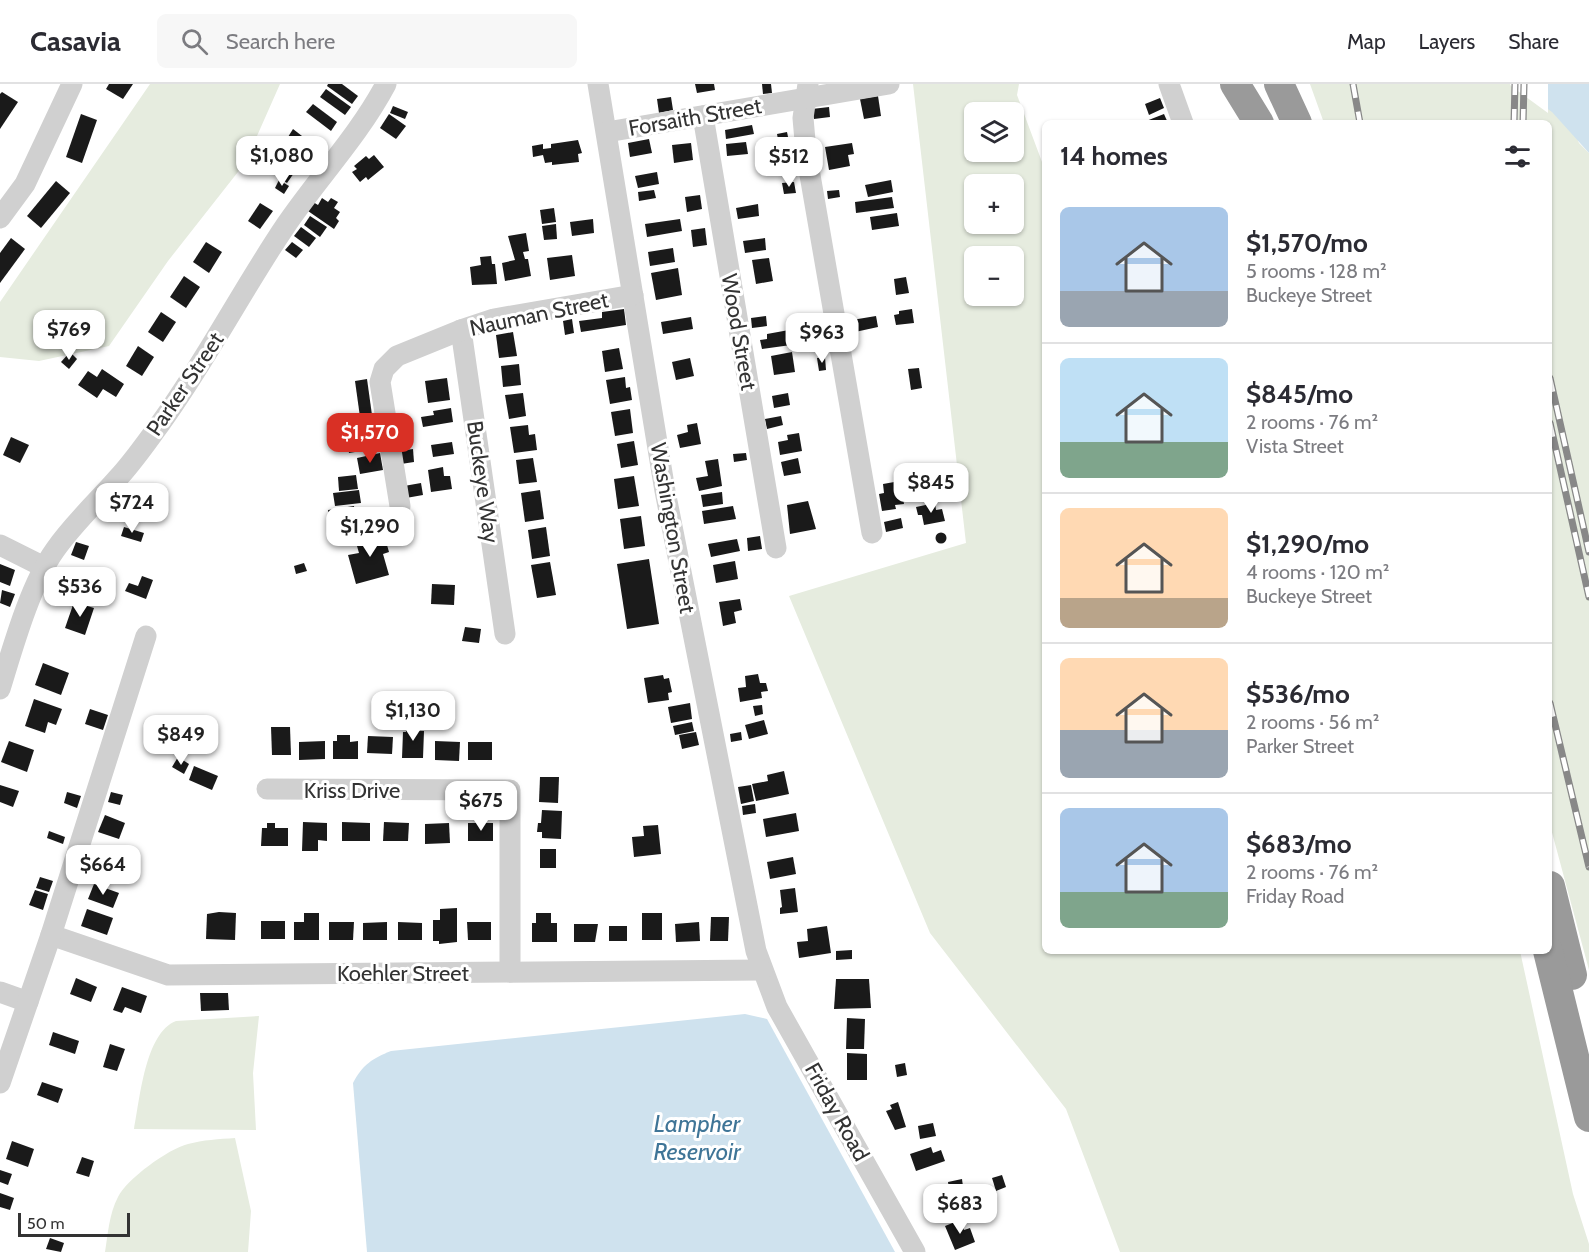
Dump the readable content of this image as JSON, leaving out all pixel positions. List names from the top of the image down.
{
  "streets": {
    "street": [
      "Forsaith Street",
      "Nauman Street",
      "Wood Street",
      "Parker Street",
      "Buckeye Way",
      "Washington Street",
      "Kriss Drive",
      "Koehler Street",
      "Friday Road"
    ]
  },
  "crossings": [
    ["Forsaith Street", "Wood Street"],
    ["Forsaith Street", "Washington Street"],
    ["Nauman Street", "Buckeye Way"],
    ["Nauman Street", "Washington Street"],
    ["Washington Street", "Koehler Street"],
    ["Washington Street", "Friday Road"],
    ["Kriss Drive", "Koehler Street"],
    ["Koehler Street", "Friday Road"]
  ],
  "water": ["Lampher Reservoir"],
  "scale_bar": "50 m",
  "page": {
    "header": "Casavia",
    "search": "Search here",
    "nav": ["Map", "Layers", "Share"],
    "map_buttons": ["+", "−"],
    "heading": "14 homes",
    "price": [
      "$1,080",
      "$512",
      "$769",
      "$963",
      "$1,570",
      "$845",
      "$724",
      "$1,290",
      "$536",
      "$1,130",
      "$849",
      "$675",
      "$664",
      "$683"
    ],
    "list": [
      {
        "name": "$1,570/mo",
        "note": "5 rooms · 128 m² · Buckeye Street"
      },
      {
        "name": "$845/mo",
        "note": "2 rooms · 76 m² · Vista Street"
      },
      {
        "name": "$1,290/mo",
        "note": "4 rooms · 120 m² · Buckeye Street"
      },
      {
        "name": "$536/mo",
        "note": "2 rooms · 56 m² · Parker Street"
      },
      {
        "name": "$683/mo",
        "note": "2 rooms · 76 m² · Friday Road"
      }
    ],
    "scale": "50 m"
  }
}
